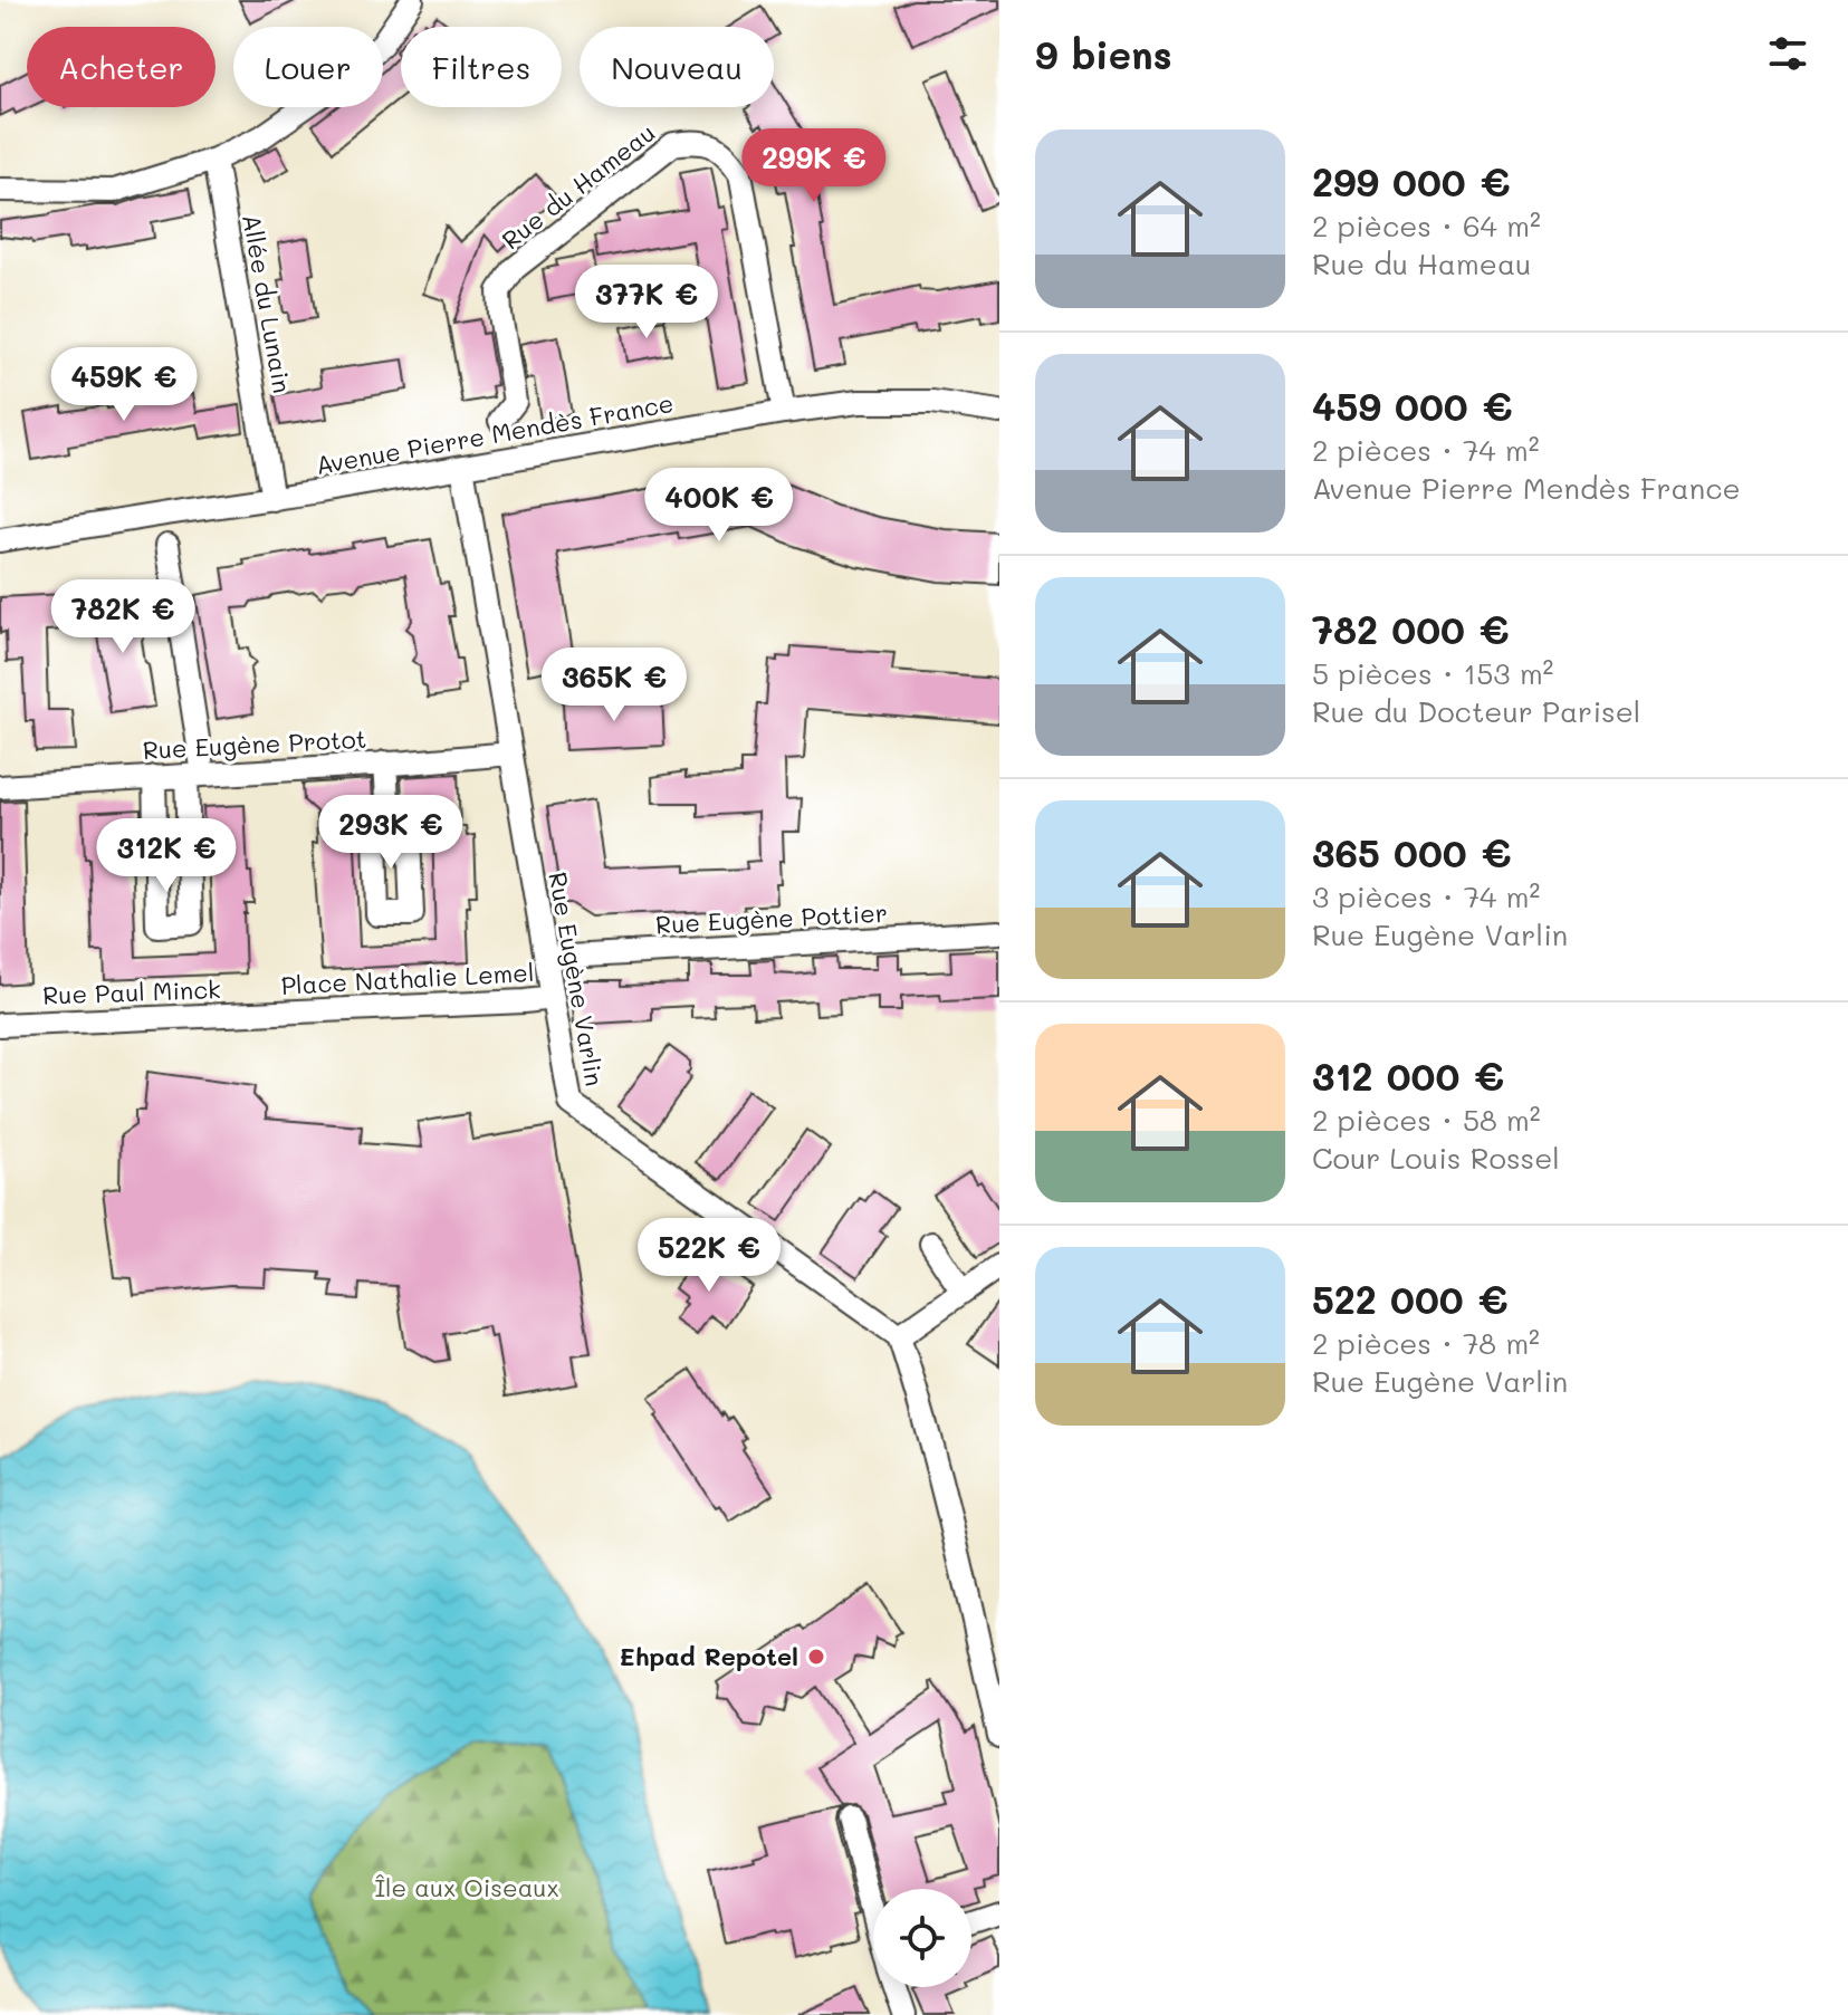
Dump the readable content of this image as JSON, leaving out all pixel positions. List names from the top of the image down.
{
  "streets": {
    "street": [
      "Rue du Hameau",
      "Allée du Lunain",
      "Avenue Pierre Mendès France",
      "Rue Eugène Protot",
      "Rue Eugène Pottier",
      "Place Nathalie Lemel",
      "Rue Eugène Varlin",
      "Rue Paul Minck"
    ]
  },
  "crossings": [
    ["Rue du Hameau", "Avenue Pierre Mendès France"],
    ["Allée du Lunain", "Avenue Pierre Mendès France"],
    ["Avenue Pierre Mendès France", "Rue Eugène Varlin"],
    ["Rue Eugène Protot", "Rue Eugène Varlin"],
    ["Rue Eugène Pottier", "Rue Eugène Varlin"],
    ["Place Nathalie Lemel", "Rue Eugène Varlin"],
    ["Place Nathalie Lemel", "Rue Paul Minck"]
  ],
  "parks": ["Île aux Oiseaux"],
  "places": ["Ehpad Repotel"],
  "page": {
    "heading": "9 biens",
    "chip": [
      "Acheter",
      "Louer",
      "Filtres",
      "Nouveau"
    ],
    "list": [
      {
        "name": "299 000 €",
        "note": "2 pièces · 64 m² · Rue du Hameau"
      },
      {
        "name": "459 000 €",
        "note": "2 pièces · 74 m² · Avenue Pierre Mendès France"
      },
      {
        "name": "782 000 €",
        "note": "5 pièces · 153 m² · Rue du Docteur Parisel"
      },
      {
        "name": "365 000 €",
        "note": "3 pièces · 74 m² · Rue Eugène Varlin"
      },
      {
        "name": "312 000 €",
        "note": "2 pièces · 58 m² · Cour Louis Rossel"
      },
      {
        "name": "522 000 €",
        "note": "2 pièces · 78 m² · Rue Eugène Varlin"
      }
    ],
    "price": [
      "299K €",
      "377K €",
      "459K €",
      "400K €",
      "782K €",
      "365K €",
      "293K €",
      "312K €",
      "522K €"
    ]
  }
}
